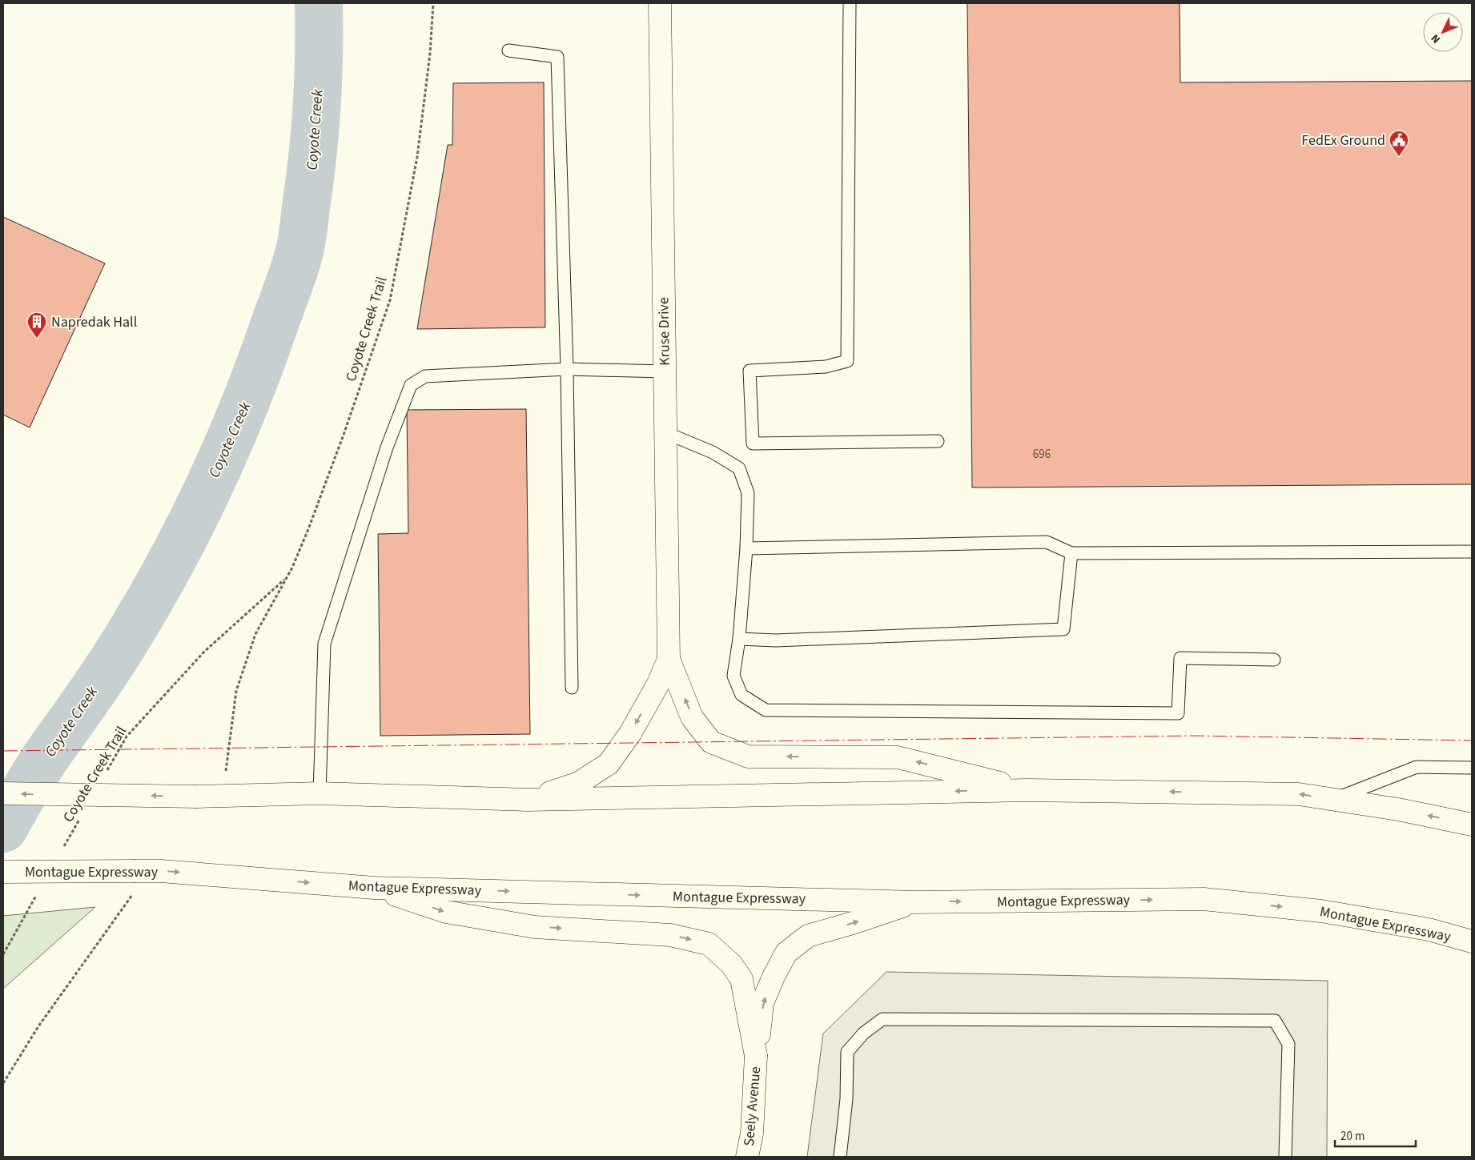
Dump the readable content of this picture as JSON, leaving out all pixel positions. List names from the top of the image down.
{
  "streets": {
    "main road": ["Kruse Drive", "Montague Expressway", "Seely Avenue"],
    "path": ["Coyote Creek Trail"]
  },
  "water": ["Coyote Creek"],
  "places": {
    "public building": ["FedEx Ground"],
    "building": ["Napredak Hall"]
  },
  "house_numbers": ["696"],
  "scale_bar": "20 m",
  "north": "bottom left"
}
